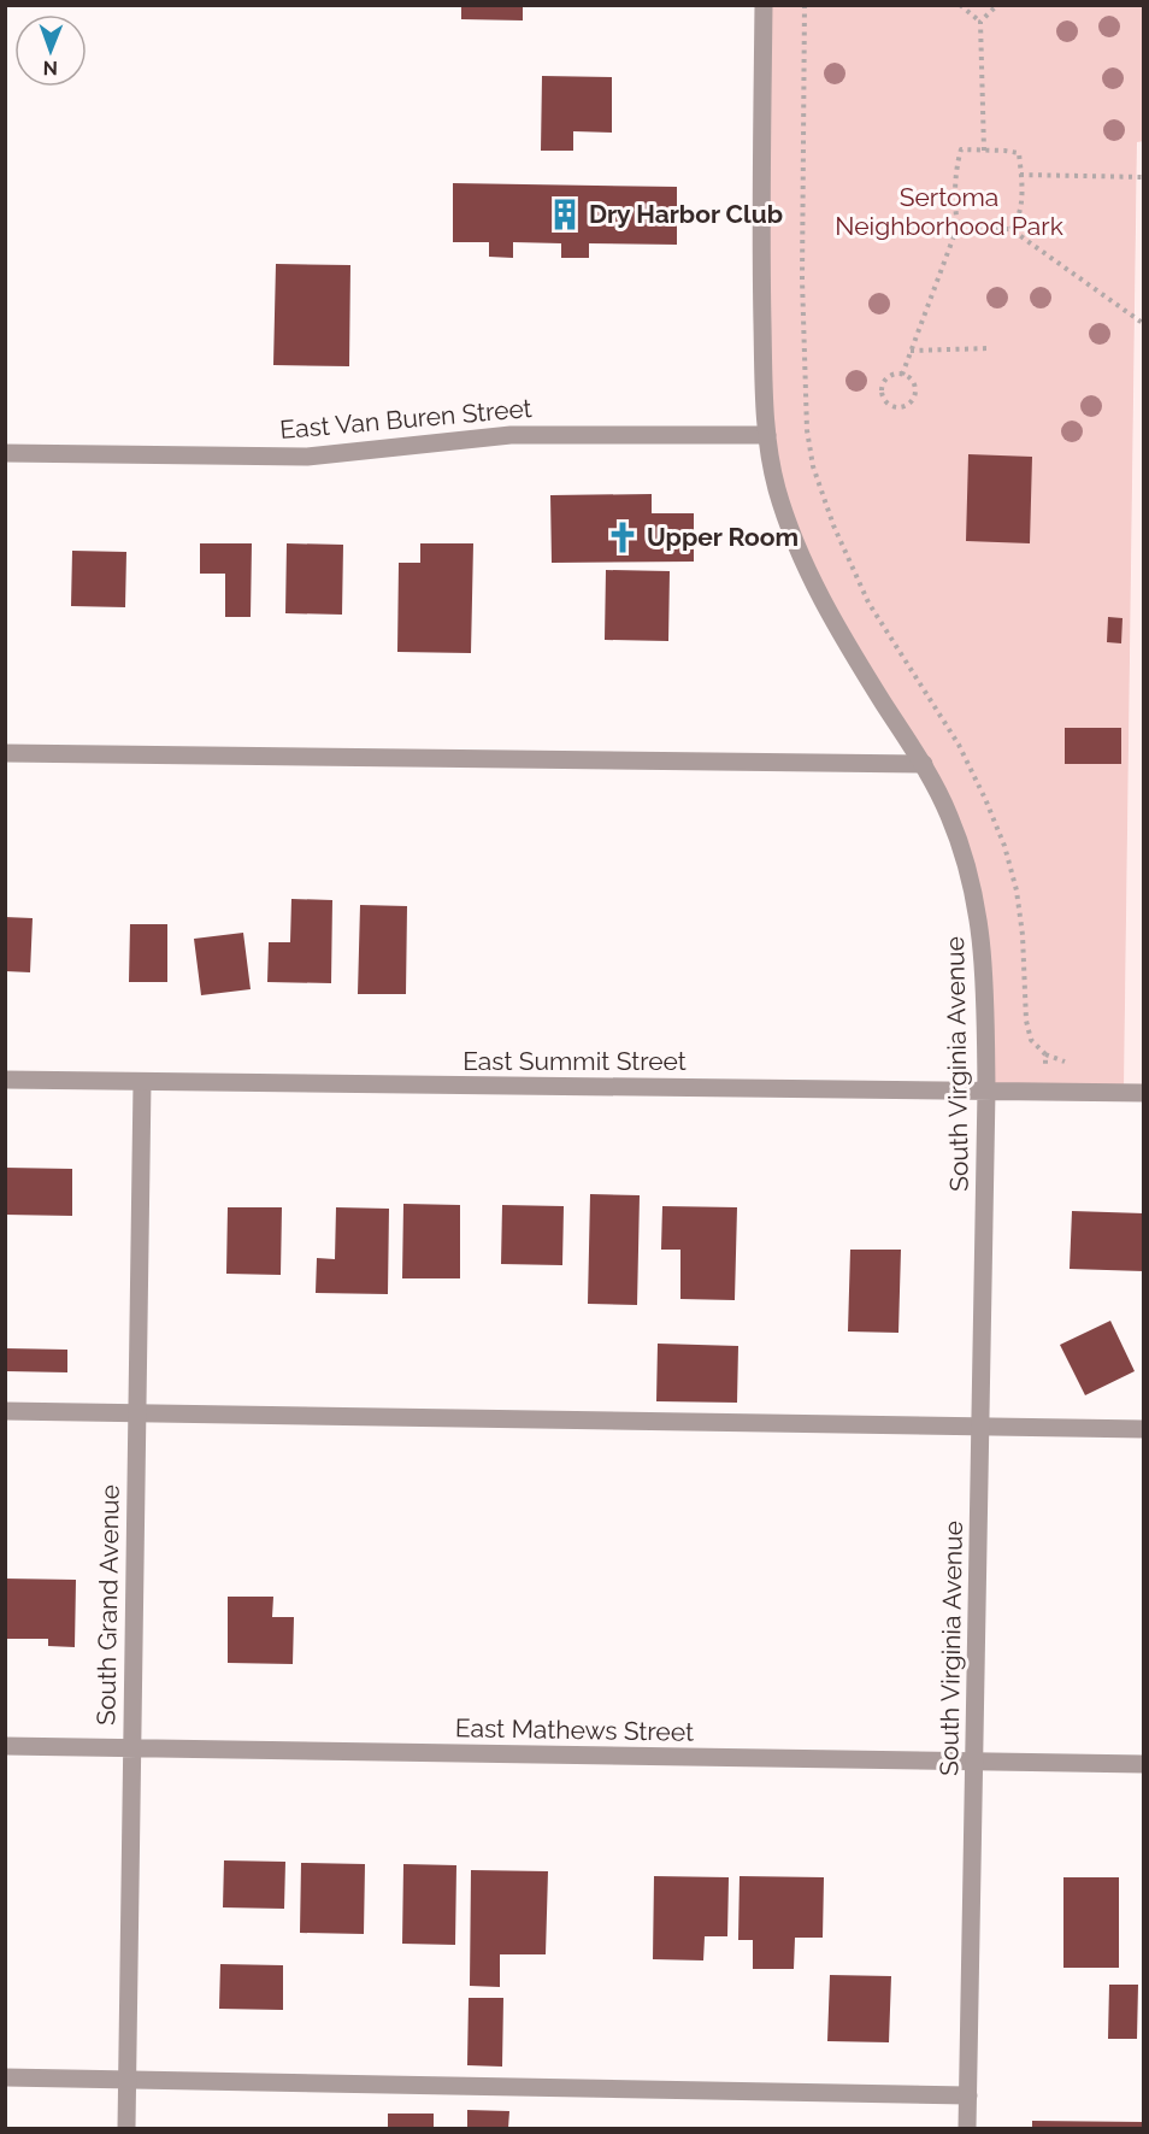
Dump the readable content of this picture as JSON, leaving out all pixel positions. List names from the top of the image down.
{
  "streets": {
    "street": [
      "East Van Buren Street",
      "East Summit Street",
      "South Virginia Avenue",
      "South Grand Avenue",
      "East Mathews Street"
    ]
  },
  "crossings": [
    ["East Van Buren Street", "South Virginia Avenue"],
    ["East Summit Street", "South Virginia Avenue"],
    ["East Summit Street", "South Grand Avenue"],
    ["South Virginia Avenue", "East Mathews Street"],
    ["South Grand Avenue", "East Mathews Street"]
  ],
  "parks": ["Sertoma Neighborhood Park"],
  "places": {
    "building": ["Dry Harbor Club"],
    "church": ["Upper Room"]
  },
  "north": "bottom"
}
